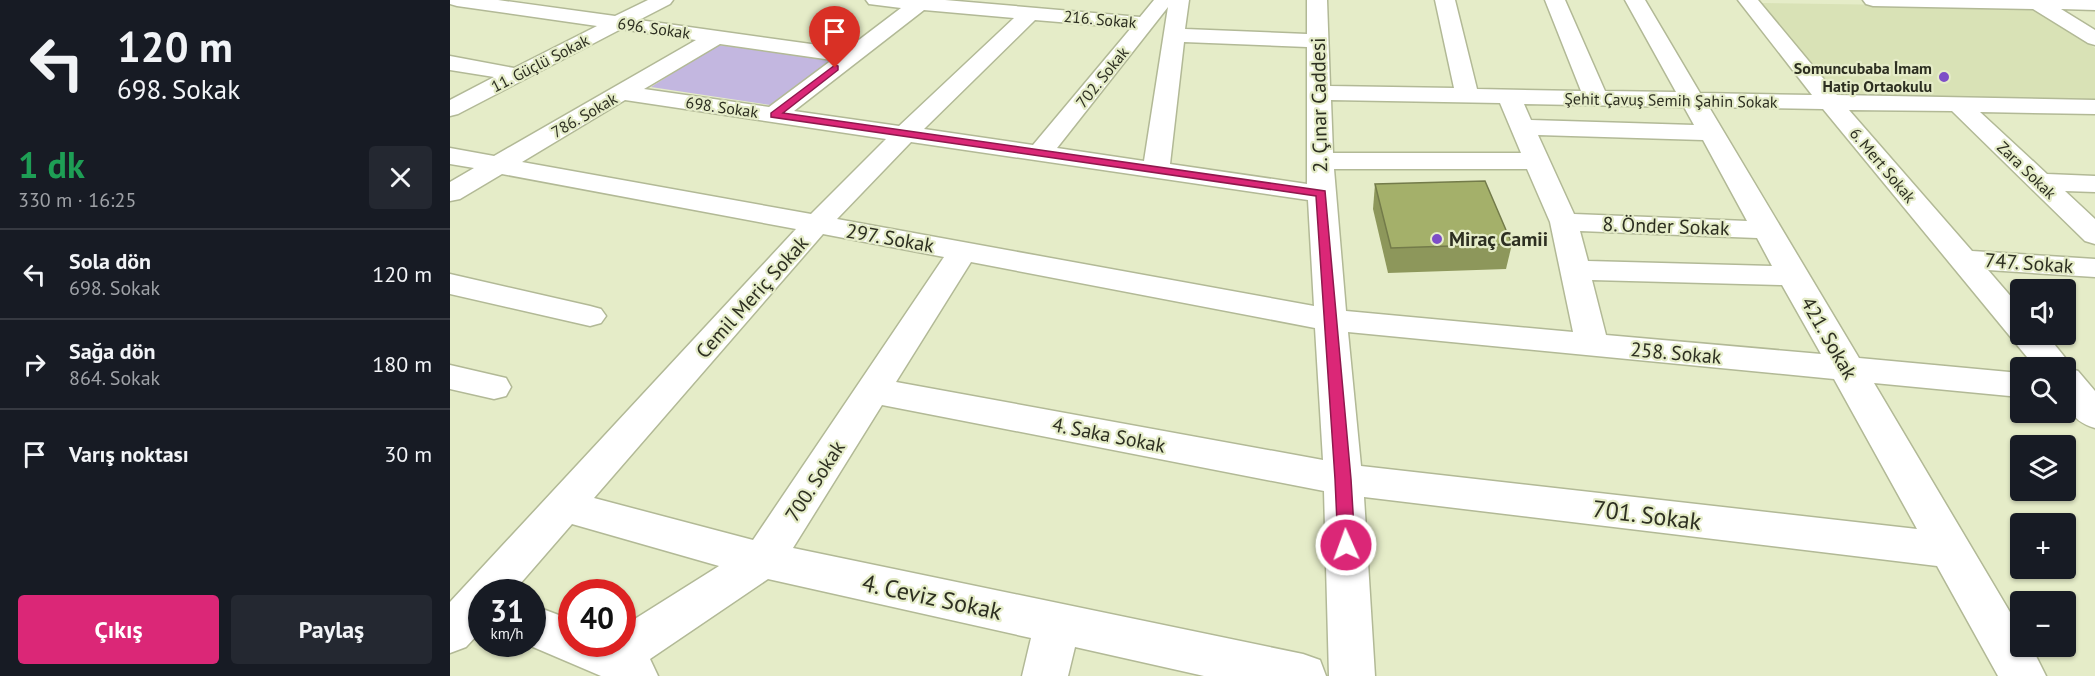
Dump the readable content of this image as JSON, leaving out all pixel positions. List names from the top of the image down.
{
  "streets": {
    "street": [
      "216. Sokak",
      "696. Sokak",
      "11. Güçlü Sokak",
      "702. Sokak",
      "Şehit Çavuş Semih Şahin Sokak",
      "2. Çınar Caddesi",
      "698. Sokak",
      "786. Sokak",
      "6. Mert Sokak",
      "Zara Sokak",
      "8. Önder Sokak",
      "297. Sokak",
      "747. Sokak",
      "Cemil Meriç Sokak",
      "421. Sokak",
      "258. Sokak",
      "4. Saka Sokak",
      "700. Sokak",
      "701. Sokak",
      "4. Ceviz Sokak"
    ]
  },
  "crossings": [
    ["216. Sokak", "702. Sokak"],
    ["216. Sokak", "Cemil Meriç Sokak"],
    ["696. Sokak", "11. Güçlü Sokak"],
    ["696. Sokak", "786. Sokak"],
    ["702. Sokak", "698. Sokak"],
    ["Şehit Çavuş Semih Şahin Sokak", "2. Çınar Caddesi"],
    ["Şehit Çavuş Semih Şahin Sokak", "6. Mert Sokak"],
    ["Şehit Çavuş Semih Şahin Sokak", "Zara Sokak"],
    ["Şehit Çavuş Semih Şahin Sokak", "421. Sokak"],
    ["2. Çınar Caddesi", "698. Sokak"],
    ["2. Çınar Caddesi", "297. Sokak"],
    ["2. Çınar Caddesi", "258. Sokak"],
    ["2. Çınar Caddesi", "4. Saka Sokak"],
    ["2. Çınar Caddesi", "701. Sokak"],
    ["698. Sokak", "786. Sokak"],
    ["698. Sokak", "Cemil Meriç Sokak"],
    ["786. Sokak", "297. Sokak"],
    ["6. Mert Sokak", "747. Sokak"],
    ["8. Önder Sokak", "421. Sokak"],
    ["297. Sokak", "Cemil Meriç Sokak"],
    ["297. Sokak", "258. Sokak"],
    ["297. Sokak", "700. Sokak"],
    ["Cemil Meriç Sokak", "4. Ceviz Sokak"],
    ["421. Sokak", "258. Sokak"],
    ["421. Sokak", "701. Sokak"],
    ["4. Saka Sokak", "700. Sokak"],
    ["4. Saka Sokak", "701. Sokak"],
    ["700. Sokak", "4. Ceviz Sokak"]
  ],
  "places": ["Somuncubaba İmam Hatip Ortaokulu", "Miraç Camii"],
  "page": {
    "turn": ["120 m", "698. Sokak"],
    "heading": ["1 dk", "330 m · 16:25"],
    "list": [
      {
        "name": "Sola dön",
        "note": "698. Sokak",
        "value": "120 m"
      },
      {
        "name": "Sağa dön",
        "note": "864. Sokak",
        "value": "180 m"
      },
      {
        "name": "Varış noktası",
        "value": "30 m"
      }
    ],
    "map_buttons": ["+", "−"],
    "speed": "31 km/h",
    "limit": "40",
    "buttons": ["Çıkış", "Paylaş"]
  }
}
